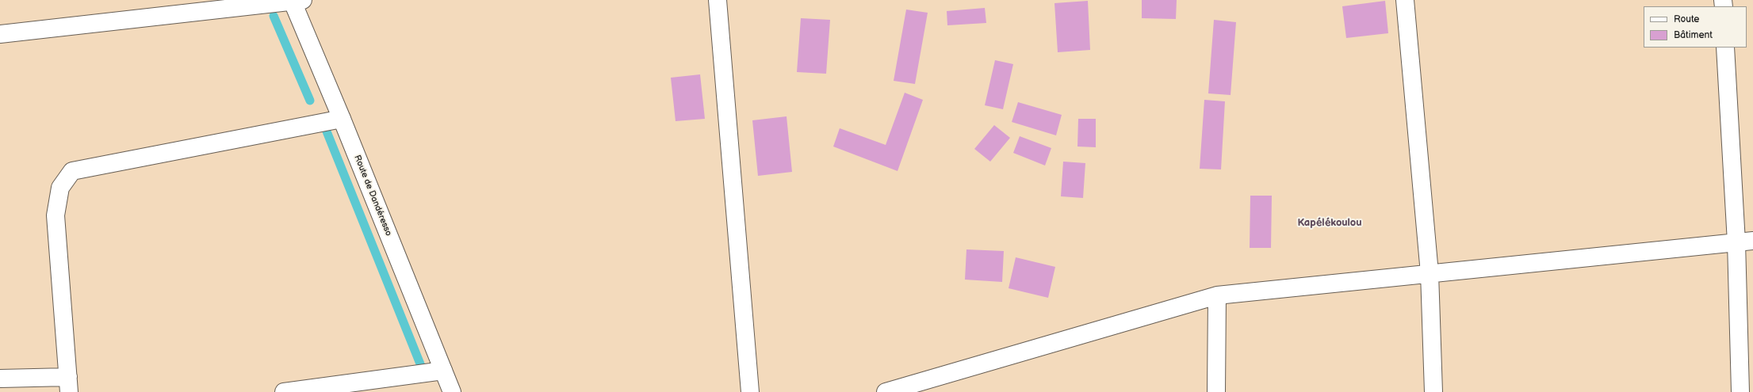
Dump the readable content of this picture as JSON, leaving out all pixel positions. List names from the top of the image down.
{
  "streets": {
    "street": ["Route de Dandéresso"]
  },
  "districts": ["Kapélékoulou"],
  "legend": ["Route", "Bâtiment"]
}
